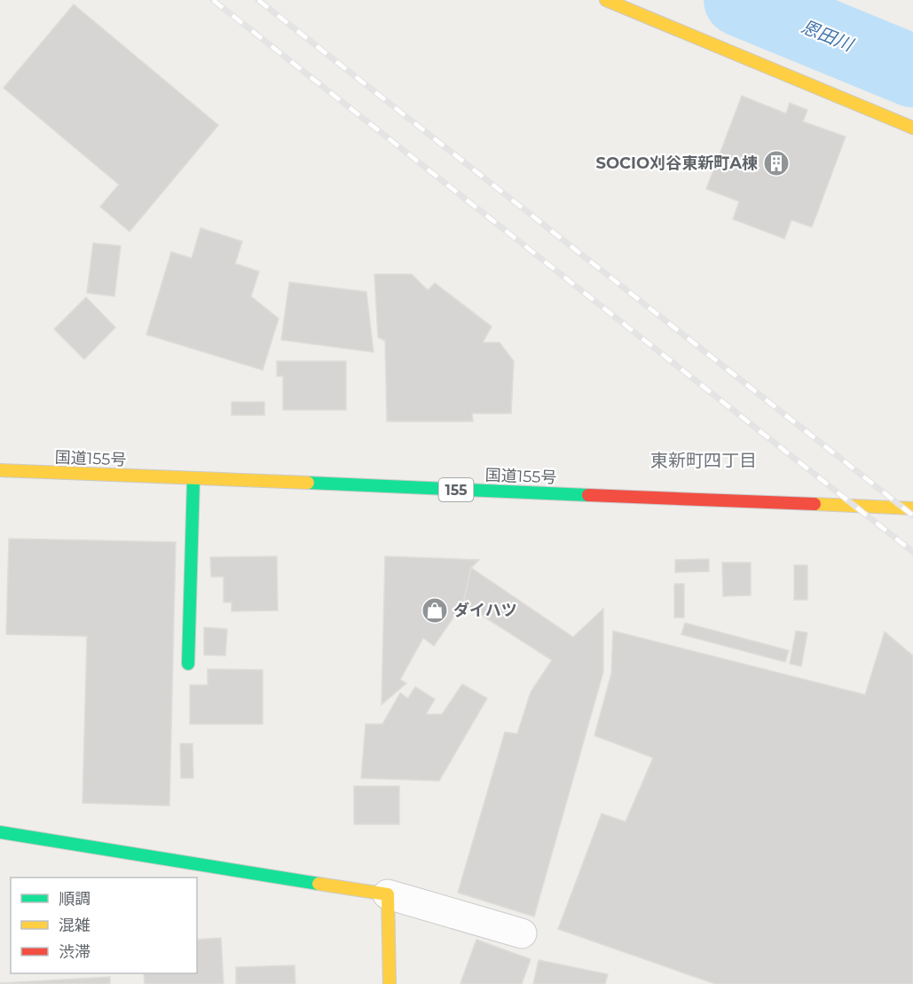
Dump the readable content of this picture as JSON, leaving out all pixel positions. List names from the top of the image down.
{
  "streets": {
    "main road": ["国道155号", "155"]
  },
  "districts": ["東新町四丁目"],
  "water": ["恩田川"],
  "places": {
    "building": ["SOCIO刈谷東新町A棟"],
    "shop": ["ダイハツ"]
  },
  "legend": ["順調", "混雑", "渋滞"]
}
